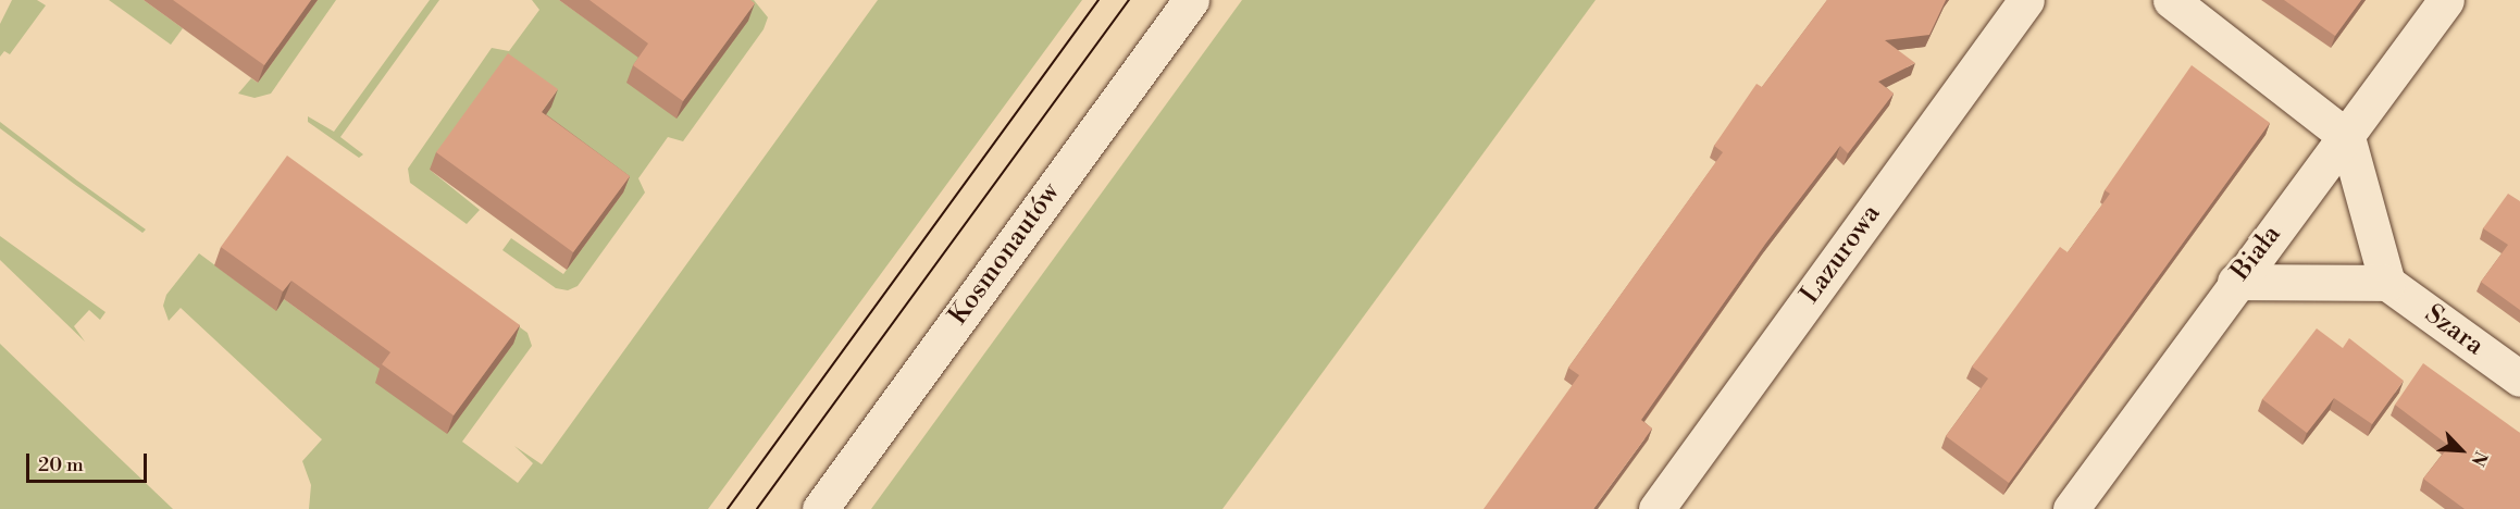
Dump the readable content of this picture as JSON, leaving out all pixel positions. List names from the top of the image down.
{
  "streets": {
    "street": [
      "Biała",
      "Kosmonautów",
      "Lazurowa",
      "Szara"
    ]
  },
  "scale_bar": "20 m",
  "north": "bottom right"
}
